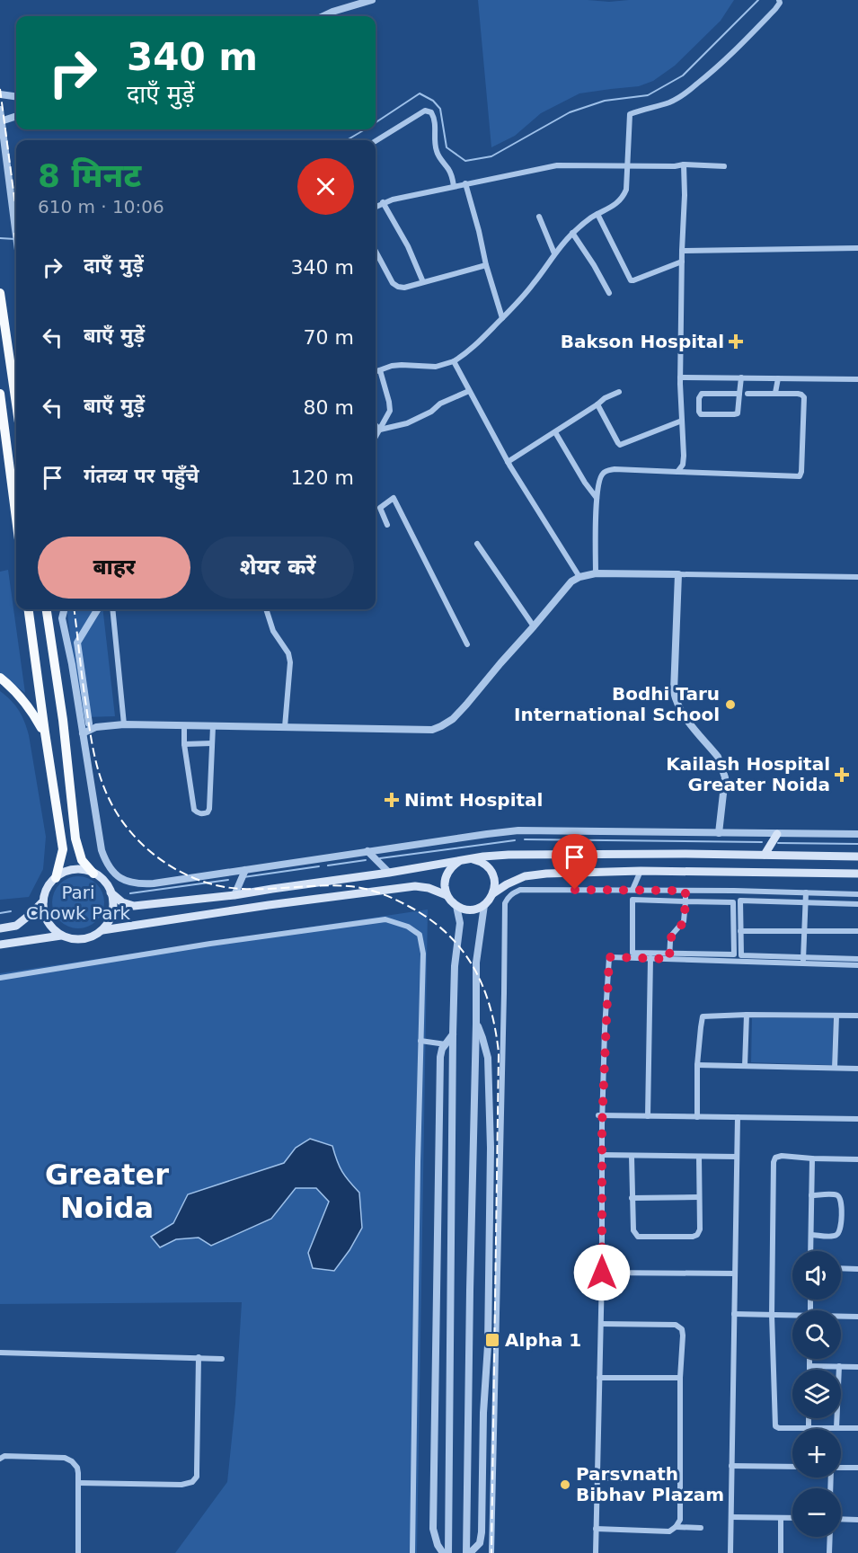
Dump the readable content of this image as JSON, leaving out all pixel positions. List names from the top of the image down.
{
  "districts": ["Greater Noida"],
  "parks": ["Pari Chowk Park"],
  "places": {
    "health": ["Bakson Hospital", "Kailash Hospital Greater Noida", "Nimt Hospital"],
    "other": ["Bodhi Taru International School", "Parsvnath Bibhav Plazam"],
    "transit": ["Alpha 1"]
  },
  "page": {
    "turn": ["340 m", "दाएँ मुड़ें"],
    "heading": ["8 मिनट", "610 m · 10:06"],
    "list": [
      {
        "name": "दाएँ मुड़ें",
        "value": "340 m"
      },
      {
        "name": "बाएँ मुड़ें",
        "value": "70 m"
      },
      {
        "name": "बाएँ मुड़ें",
        "value": "80 m"
      },
      {
        "name": "गंतव्य पर पहुँचे",
        "value": "120 m"
      }
    ],
    "buttons": ["बाहर", "शेयर करें"],
    "map_buttons": ["+", "−"]
  }
}
